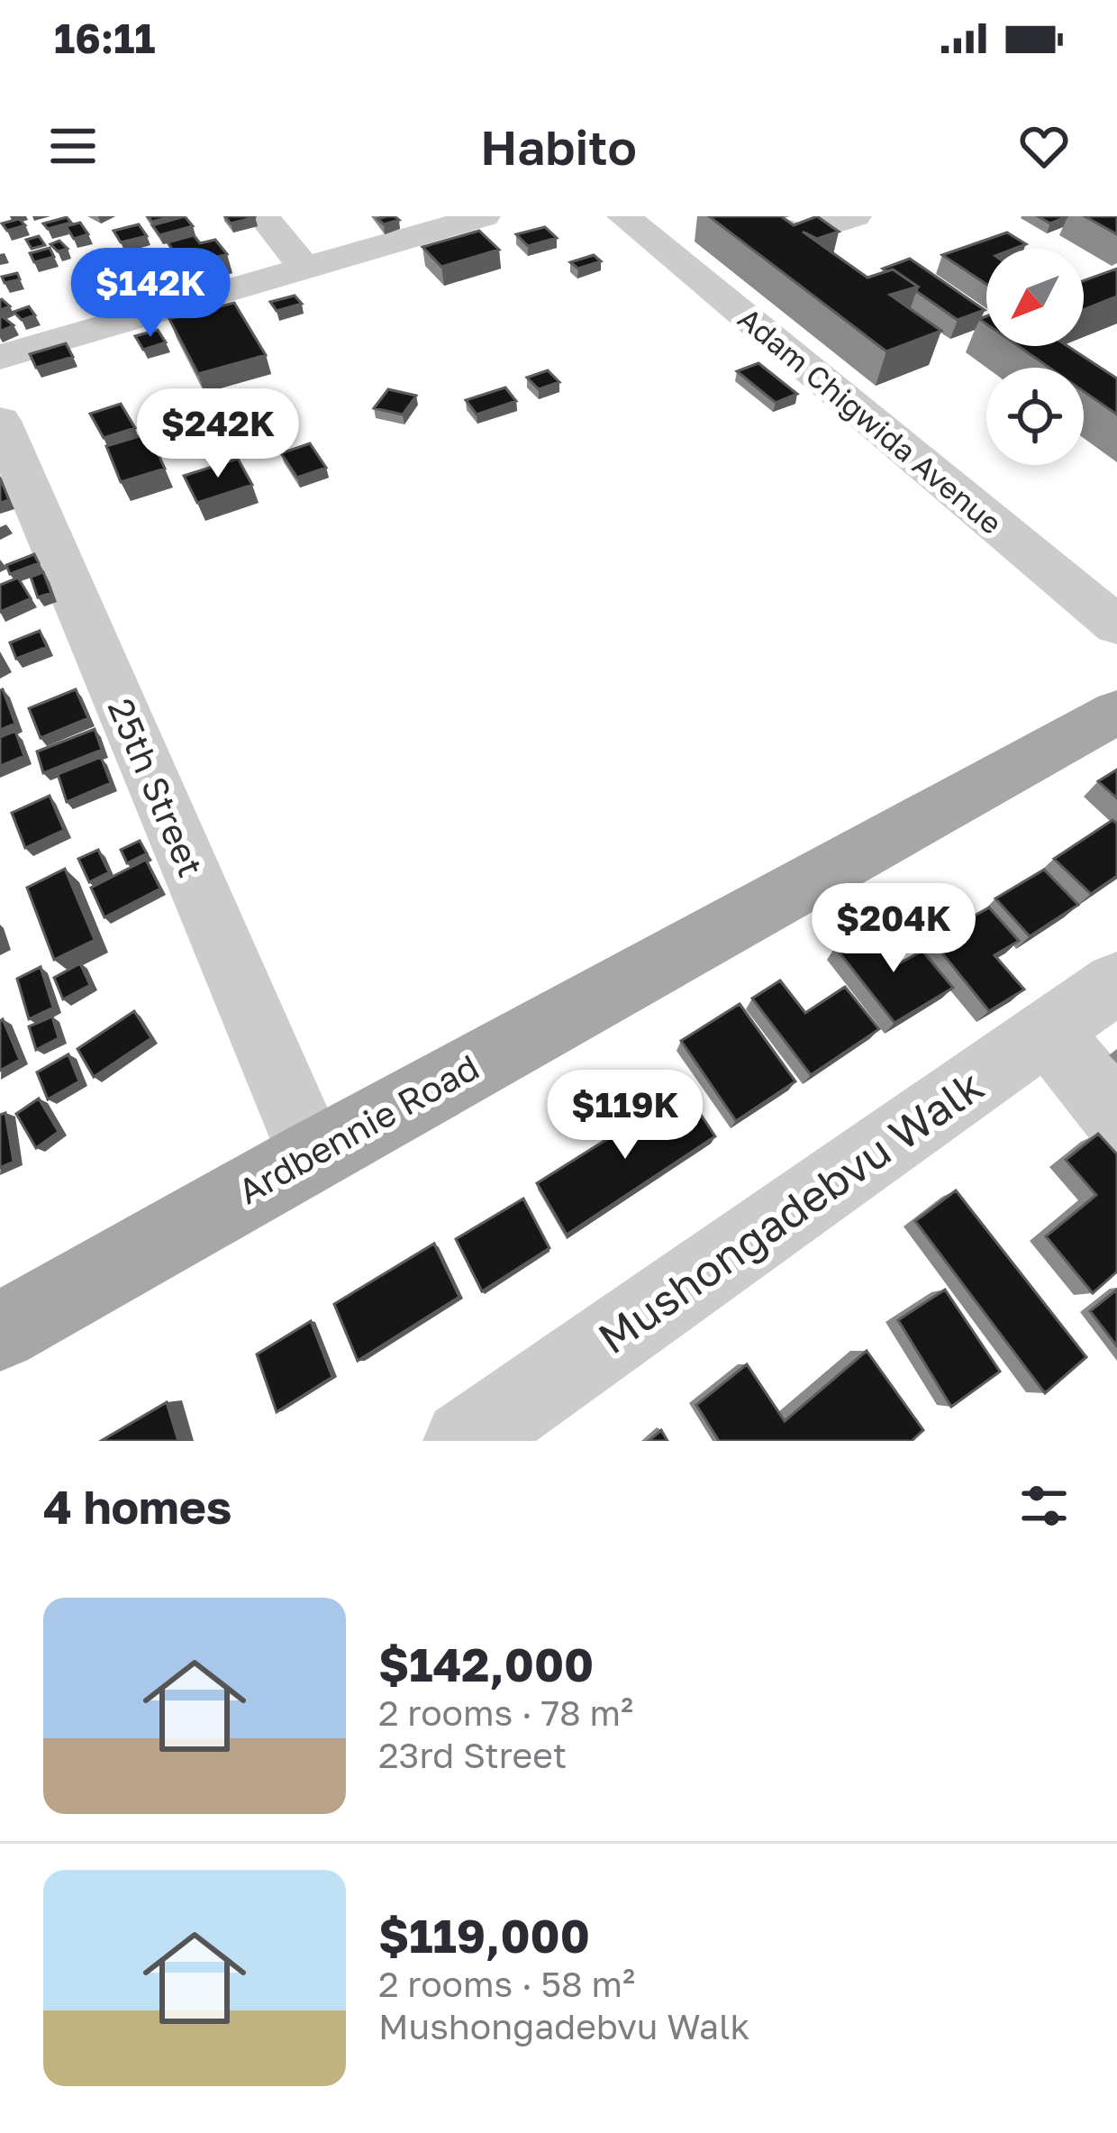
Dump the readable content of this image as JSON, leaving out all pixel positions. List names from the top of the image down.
{
  "streets": {
    "main road": ["Ardbennie Road"],
    "street": ["Adam Chigwida Avenue", "25th Street", "Mushongadebvu Walk"]
  },
  "crossings": [
    ["25th Street", "Ardbennie Road"]
  ],
  "north": "bottom left",
  "page": {
    "status": "16:11",
    "header": "Habito",
    "price": [
      "$142K",
      "$242K",
      "$204K",
      "$119K"
    ],
    "heading": "4 homes",
    "list": [
      {
        "name": "$142,000",
        "note": "2 rooms · 78 m² · 23rd Street"
      },
      {
        "name": "$119,000",
        "note": "2 rooms · 58 m² · Mushongadebvu Walk"
      }
    ]
  }
}
